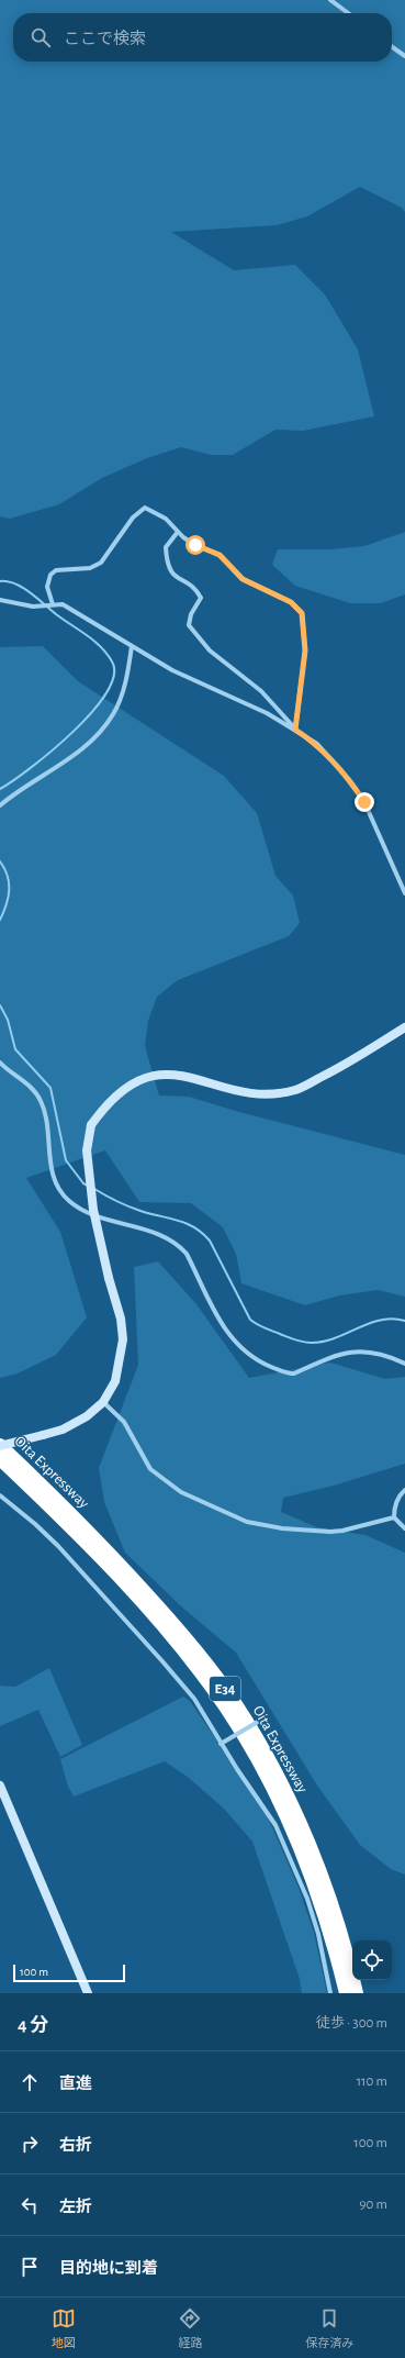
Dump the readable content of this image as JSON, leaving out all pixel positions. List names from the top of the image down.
{
  "streets": {
    "highway": ["Oita Expressway", "E34"]
  },
  "scale_bar": "100 m",
  "page": {
    "search": "ここで検索",
    "scale": "100 m",
    "heading": ["4 分", "徒歩 · 300 m"],
    "list": [
      ["直進", "110 m"],
      ["右折", "100 m"],
      ["左折", "90 m"],
      "目的地に到着"
    ],
    "nav": ["地図", "経路", "保存済み"]
  }
}
